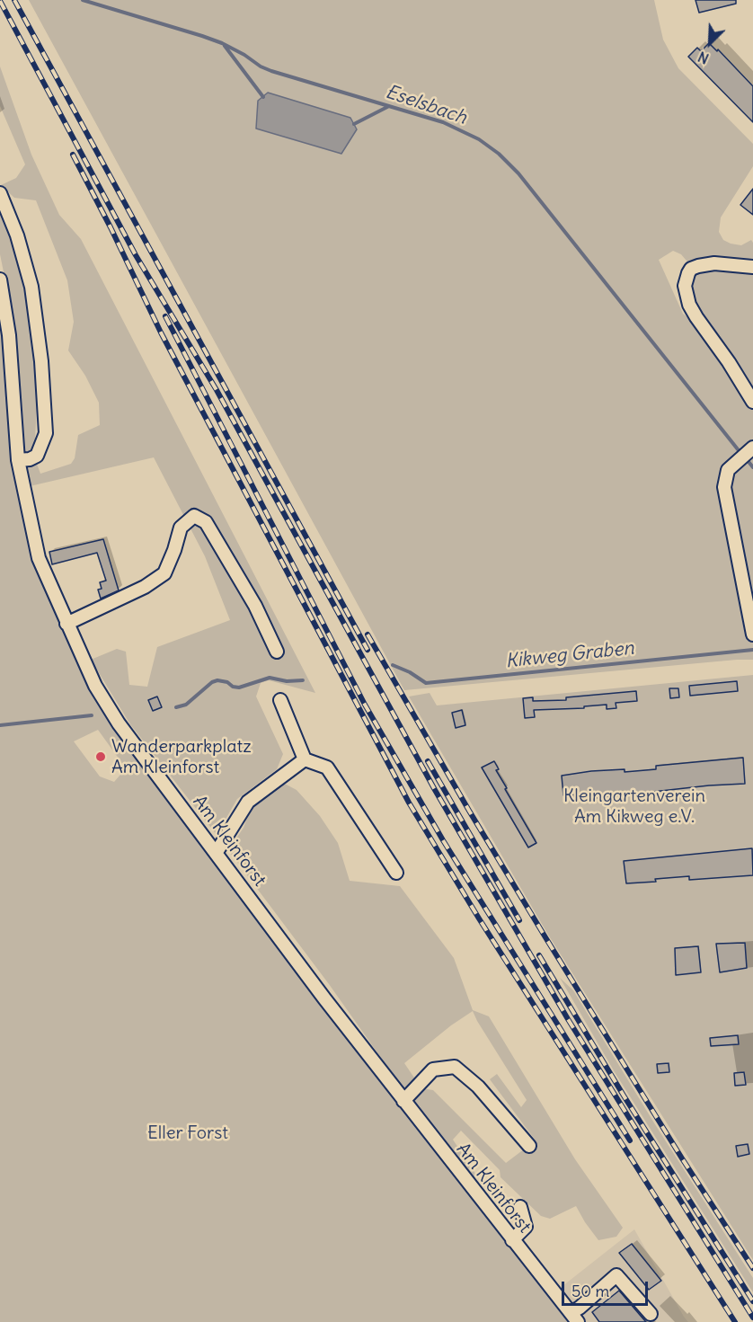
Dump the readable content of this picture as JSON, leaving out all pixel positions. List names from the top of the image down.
{
  "streets": {
    "street": ["Am Kleinforst"]
  },
  "water": ["Eselsbach", "Kikweg Graben"],
  "parks": ["Kleingartenverein Am Kikweg e.V.", "Eller Forst"],
  "places": ["Wanderparkplatz Am Kleinforst"],
  "scale_bar": "50 m",
  "north": "bottom left"
}
